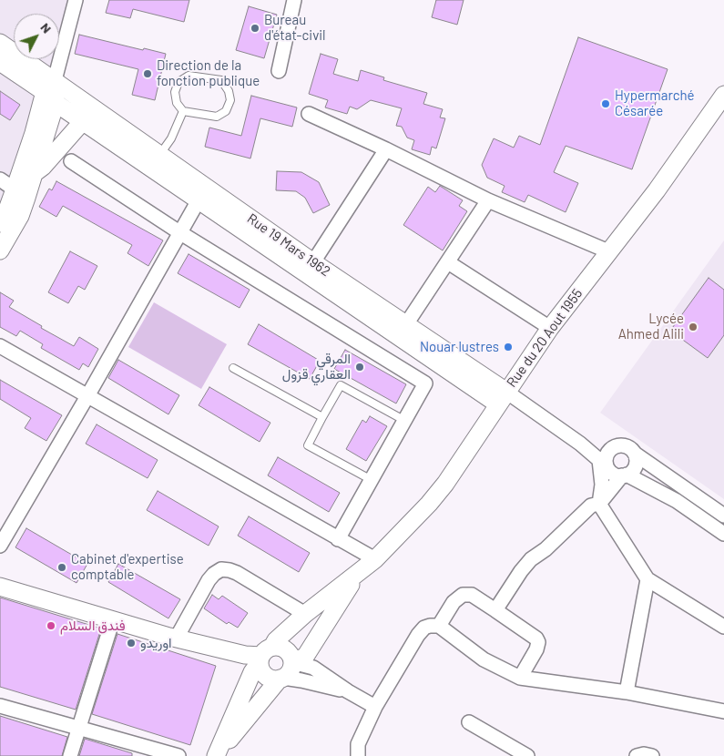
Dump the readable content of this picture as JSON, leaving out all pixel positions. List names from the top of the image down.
{
  "streets": {
    "street": ["Rue 19 Mars 1962", "Rue du 20 Aout 1955"]
  },
  "crossings": [
    ["Rue 19 Mars 1962", "Rue du 20 Aout 1955"]
  ],
  "places": [
    "Bureau d'état-civil",
    "Direction de la fonction publique",
    "Hypermarché Césarée",
    "Lycée Ahmed Alili",
    "Nouar lustres",
    "المرقي العقاري قزول",
    "Cabinet d'expertise comptable",
    "فندق السلام",
    "اوريدو"
  ],
  "north": "top right"
}
